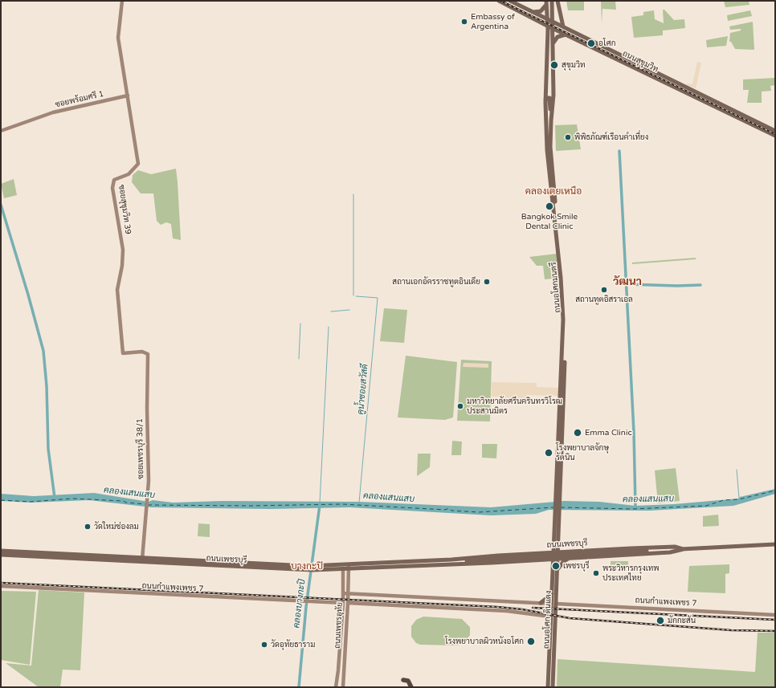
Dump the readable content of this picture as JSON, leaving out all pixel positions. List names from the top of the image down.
{
  "streets": {
    "main road": [
      "ถนนสุขุมวิท",
      "ถนนอโศกมนตรี",
      "ถนนเพชรบุรี",
      "ถนนอโศก-ดินแดง"
    ],
    "street": [
      "ซอยพร้อมศรี 1",
      "ซอยสุขุมวิท 39",
      "ซอยเพชรบุรี 38/1",
      "ถนนกำแพงเพชร 7",
      "ถนนเพชรอุทัย"
    ]
  },
  "crossings": [
    ["ถนนสุขุมวิท", "ถนนอโศกมนตรี"],
    ["ซอยพร้อมศรี 1", "ซอยสุขุมวิท 39"],
    ["ซอยสุขุมวิท 39", "ซอยเพชรบุรี 38/1"],
    ["ถนนอโศกมนตรี", "ถนนเพชรบุรี"],
    ["ถนนอโศกมนตรี", "ถนนอโศก-ดินแดง"],
    ["ซอยเพชรบุรี 38/1", "ถนนเพชรบุรี"],
    ["ถนนเพชรบุรี", "ถนนอโศก-ดินแดง"],
    ["ถนนเพชรบุรี", "ถนนเพชรอุทัย"],
    ["ถนนกำแพงเพชร 7", "ถนนอโศก-ดินแดง"],
    ["ถนนกำแพงเพชร 7", "ถนนเพชรอุทัย"]
  ],
  "districts": ["คลองเตยเหนือ", "วัฒนา", "บางกะปิ"],
  "water": ["คูน้ำซอยสวัสดี", "คลองแสนแสบ", "คลองบางกะปิ"],
  "places": [
    "Embassy of Argentina",
    "อโศก",
    "สุขุมวิท",
    "พิพิธภัณฑ์เรือนคำเที่ยง",
    "Bangkok Smile Dental Clinic",
    "สถานเอกอัครราชทูตอินเดีย",
    "สถานทูตอิสราเอล",
    "มหาวิทยาลัยศรีนครินทรวิโรฒ ประสานมิตร",
    "Emma Clinic",
    "โรงพยาบาลจักษุ รัตนิน",
    "วัดใหม่ช่องลม",
    "เพชรบุรี",
    "พระวิหารกรุงเทพ ประเทศไทย",
    "มักกะสัน",
    "โรงพยาบาลผิวหนังอโศก",
    "วัดอุทัยธาราม"
  ]
}
